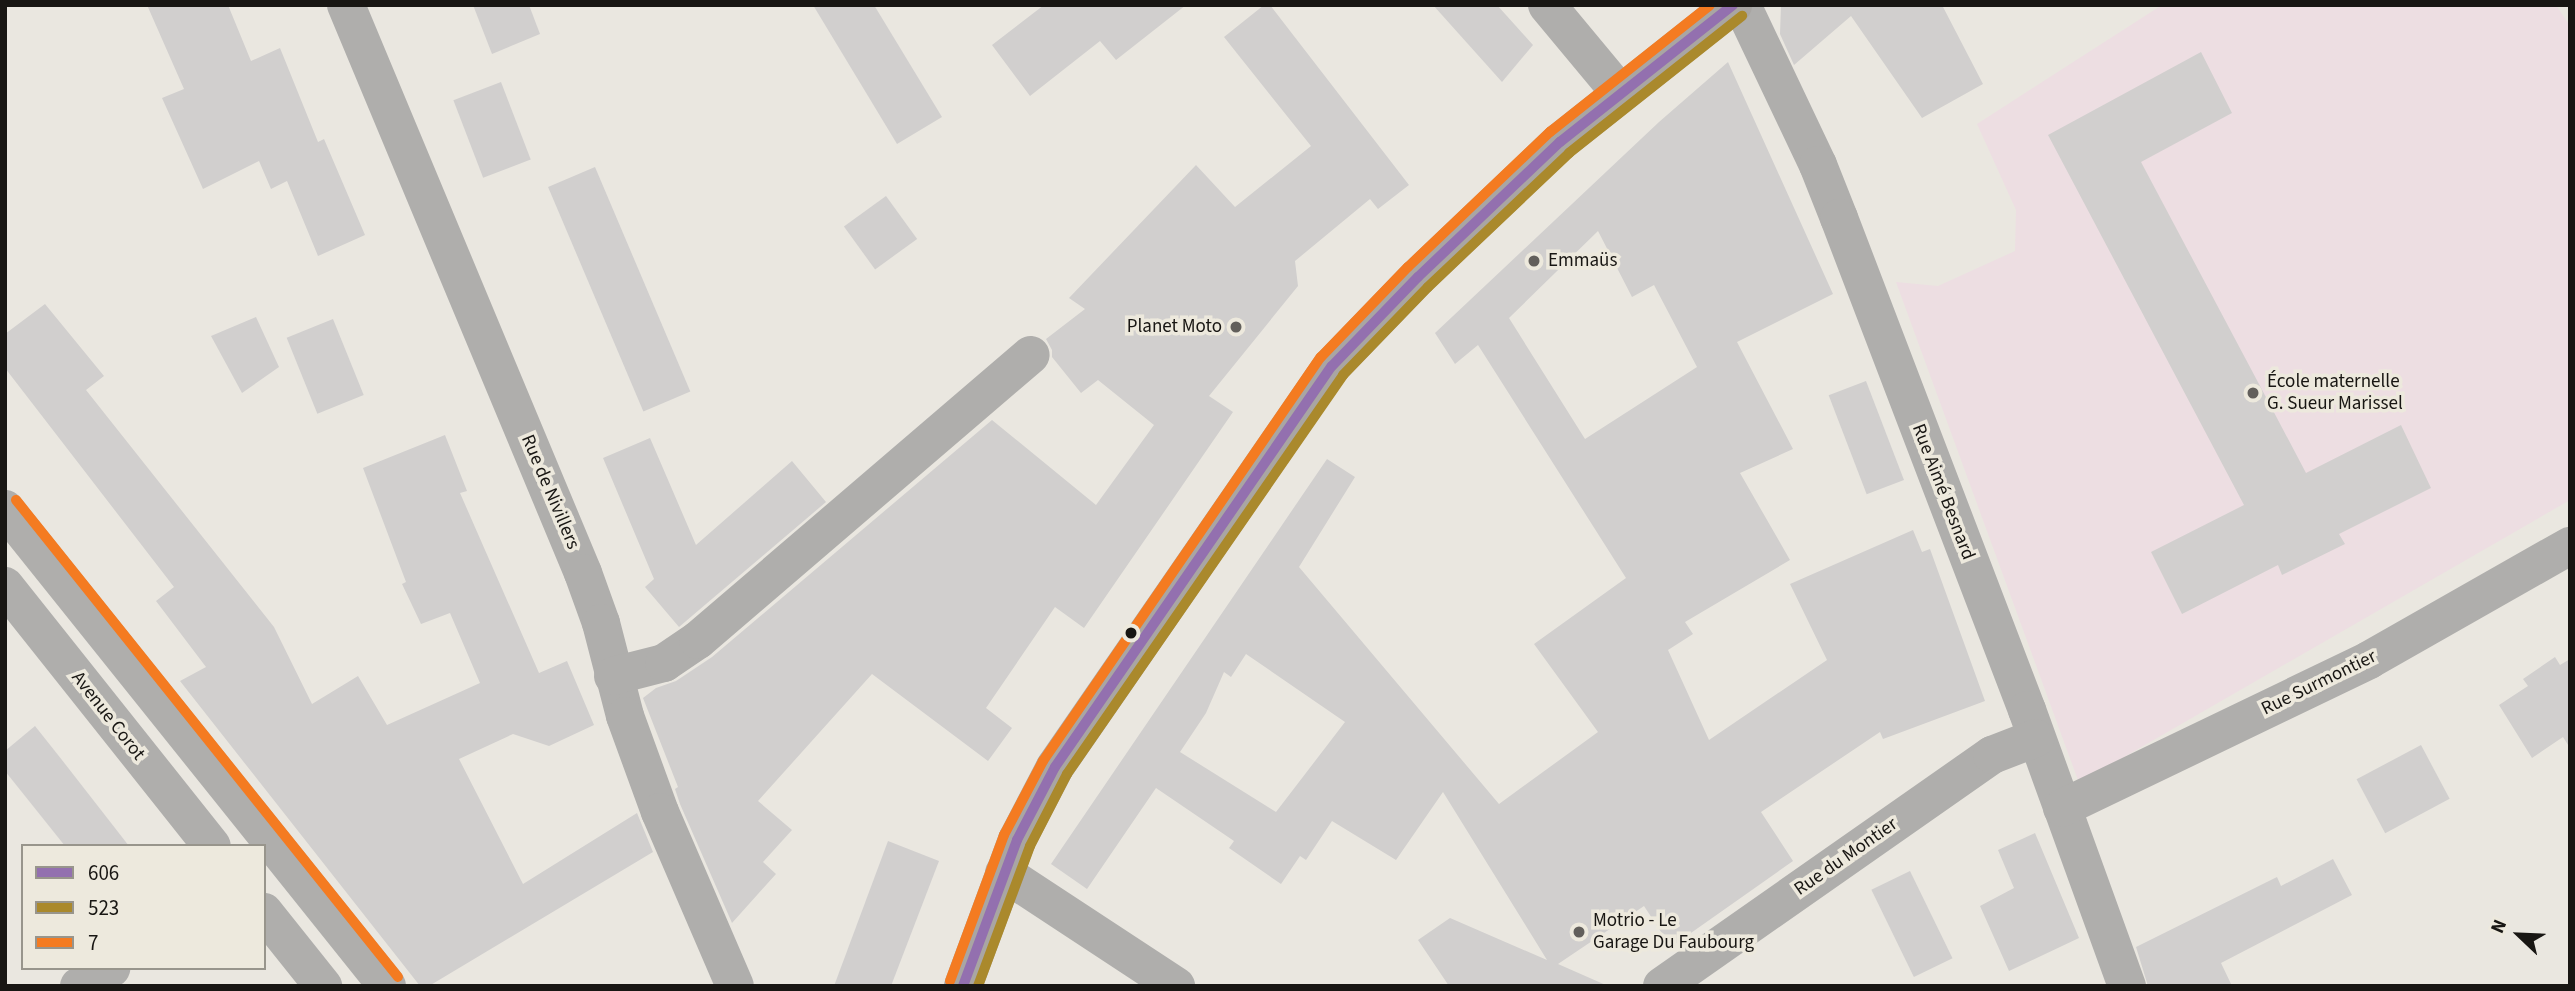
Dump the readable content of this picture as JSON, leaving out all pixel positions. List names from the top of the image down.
{
  "streets": {
    "street": [
      "Rue de Nivillers",
      "Rue Aimé Besnard",
      "Rue Surmontier",
      "Avenue Corot",
      "Rue du Montier"
    ]
  },
  "crossings": [
    ["Rue Aimé Besnard", "Rue Surmontier"],
    ["Rue Aimé Besnard", "Rue du Montier"]
  ],
  "places": [
    "Emmaüs",
    "Planet Moto",
    "École maternelle G. Sueur Marissel",
    "Motrio - Le Garage Du Faubourg"
  ],
  "lines": ["transit line 606", "transit line 7", "transit line 523"],
  "legend": ["606", "523", "7"],
  "north": "top left"
}
